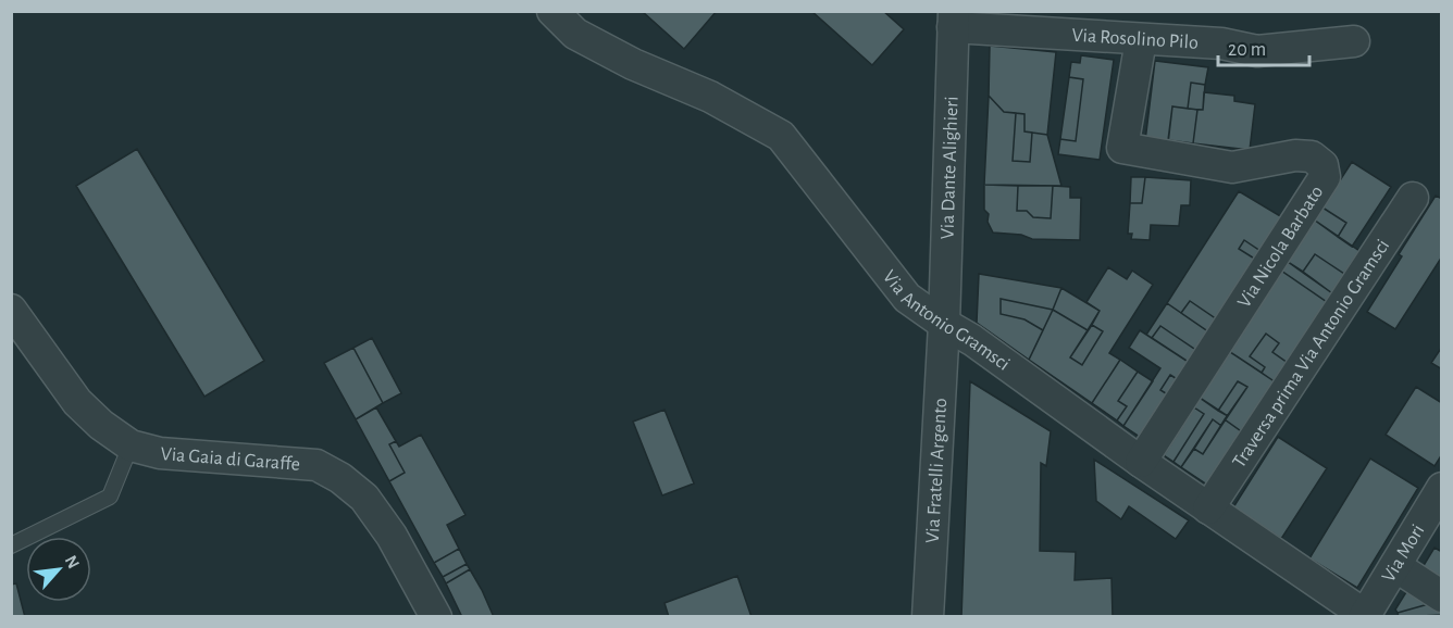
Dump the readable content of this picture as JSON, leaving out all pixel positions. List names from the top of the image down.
{
  "streets": {
    "street": [
      "Via Rosolino Pilo",
      "Via Dante Alighieri",
      "Via Nicola Barbato",
      "Via Antonio Gramsci",
      "Traversa prima Via Antonio Gramsci",
      "Via Gaia di Garaffe",
      "Via Fratelli Argento",
      "Via Mori"
    ]
  },
  "crossings": [
    ["Via Rosolino Pilo", "Via Dante Alighieri"],
    ["Via Rosolino Pilo", "Via Nicola Barbato"],
    ["Via Dante Alighieri", "Via Antonio Gramsci"],
    ["Via Dante Alighieri", "Via Fratelli Argento"],
    ["Via Nicola Barbato", "Via Antonio Gramsci"],
    ["Via Antonio Gramsci", "Traversa prima Via Antonio Gramsci"],
    ["Via Antonio Gramsci", "Via Fratelli Argento"],
    ["Via Antonio Gramsci", "Via Mori"]
  ],
  "scale_bar": "20 m",
  "north": "top right"
}
